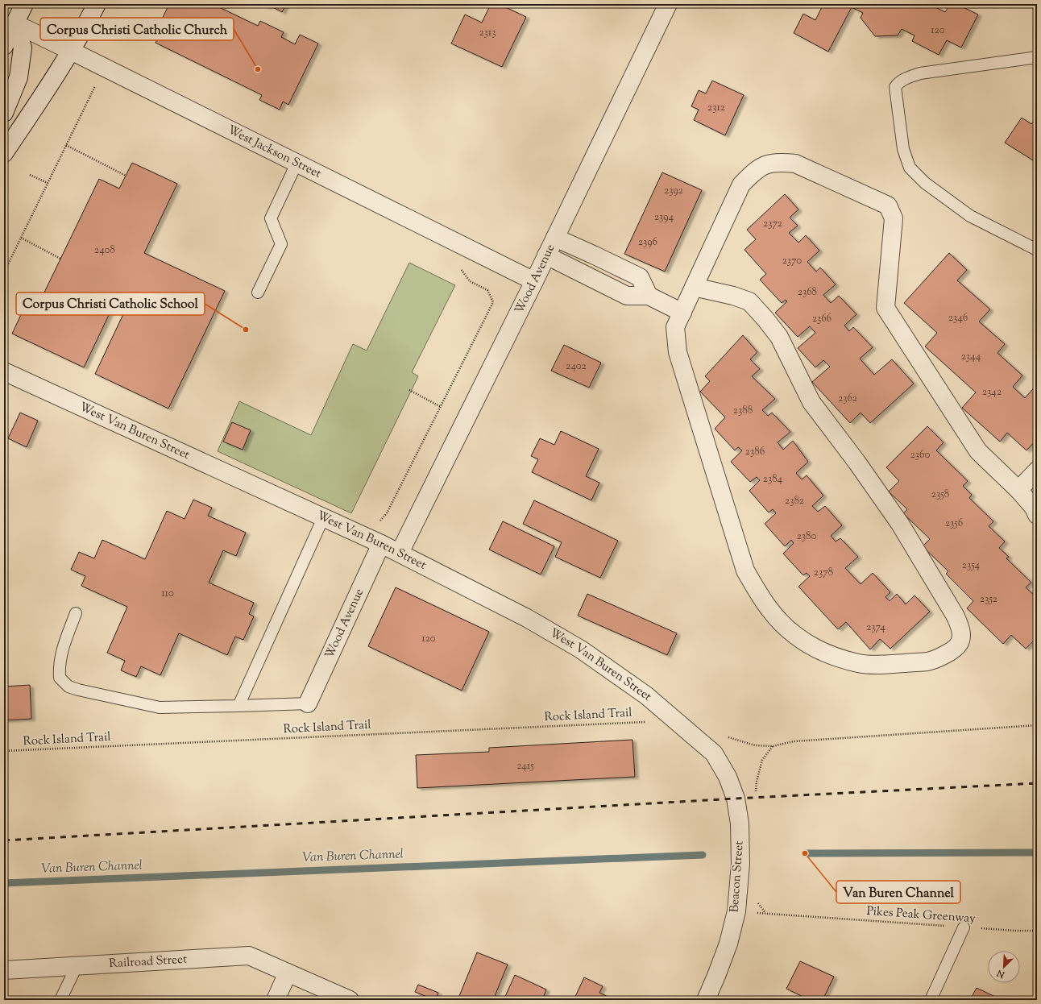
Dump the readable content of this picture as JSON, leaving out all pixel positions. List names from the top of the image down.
{
  "streets": {
    "street": [
      "West Jackson Street",
      "Wood Avenue",
      "West Van Buren Street",
      "Beacon Street",
      "Railroad Street"
    ],
    "path": ["Rock Island Trail", "Pikes Peak Greenway"]
  },
  "crossings": [
    ["West Jackson Street", "Wood Avenue"],
    ["Wood Avenue", "West Van Buren Street"],
    ["West Van Buren Street", "Beacon Street"]
  ],
  "water": ["Van Buren Channel"],
  "places": ["Corpus Christi Catholic Church", "Corpus Christi Catholic School", "Van Buren Channel"],
  "house_numbers": [
    "120",
    "2313",
    "2312",
    "2392",
    "2394",
    "2372",
    "2396",
    "2408",
    "2370",
    "2368",
    "2346",
    "2366",
    "2344",
    "2402",
    "2342",
    "2362",
    "2388",
    "2386",
    "2360",
    "2384",
    "2358",
    "2382",
    "2356",
    "2380",
    "2354",
    "2378",
    "110",
    "2352",
    "2374",
    "120",
    "2415"
  ],
  "north": "bottom left"
}
